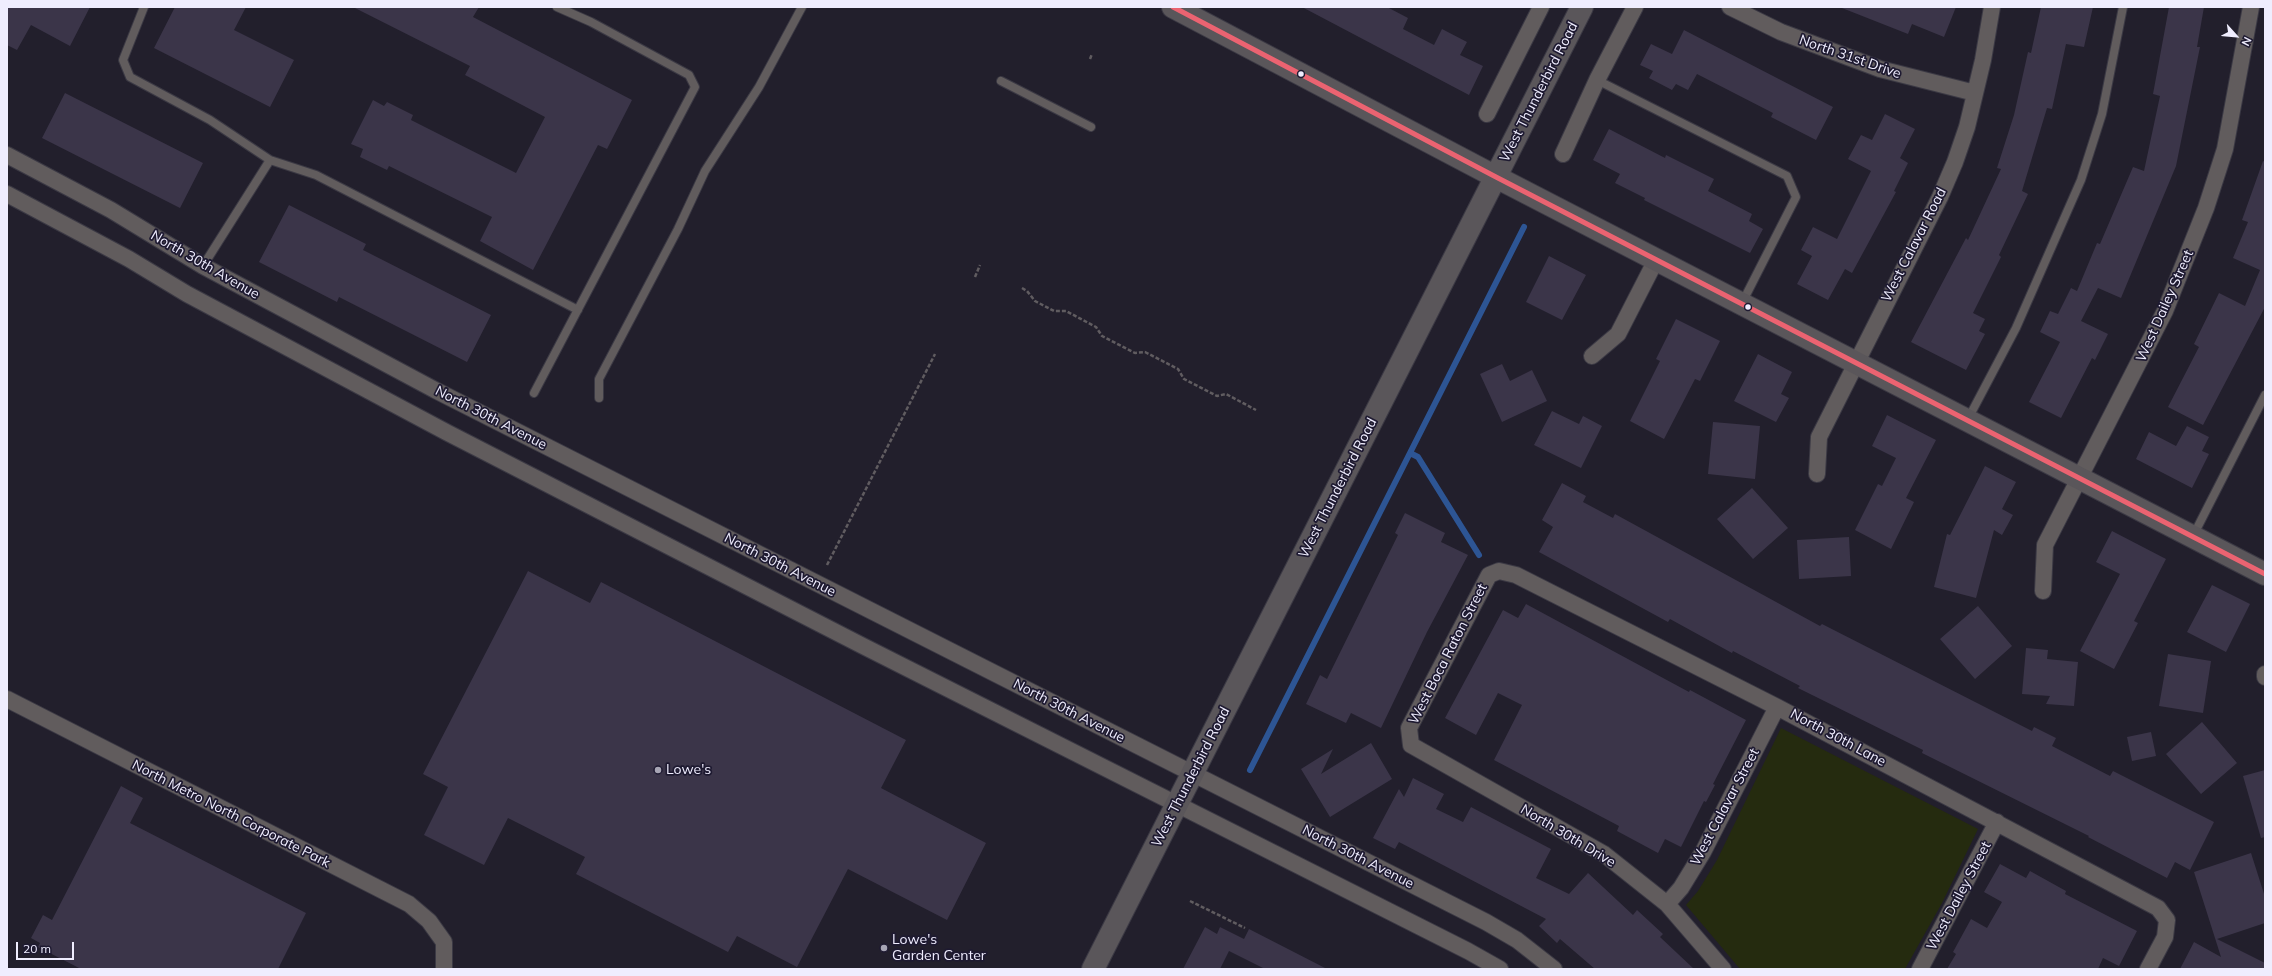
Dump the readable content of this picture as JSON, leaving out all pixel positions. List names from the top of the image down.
{
  "streets": {
    "street": [
      "North 31st Drive",
      "West Thunderbird Road",
      "West Calavar Road",
      "North 30th Avenue",
      "West Dailey Street",
      "West Boca Raton Street",
      "North 30th Lane",
      "West Calavar Street",
      "North Metro North Corporate Park",
      "North 30th Drive"
    ]
  },
  "crossings": [
    ["North 31st Drive", "West Calavar Road"],
    ["West Thunderbird Road", "North 30th Avenue"],
    ["West Dailey Street", "North 30th Lane"],
    ["West Boca Raton Street", "North 30th Lane"],
    ["West Boca Raton Street", "North 30th Drive"],
    ["North 30th Lane", "West Calavar Street"],
    ["West Calavar Street", "North 30th Drive"]
  ],
  "places": ["Lowe's", "Lowe's Garden Center"],
  "scale_bar": "20 m",
  "north": "bottom right"
}
